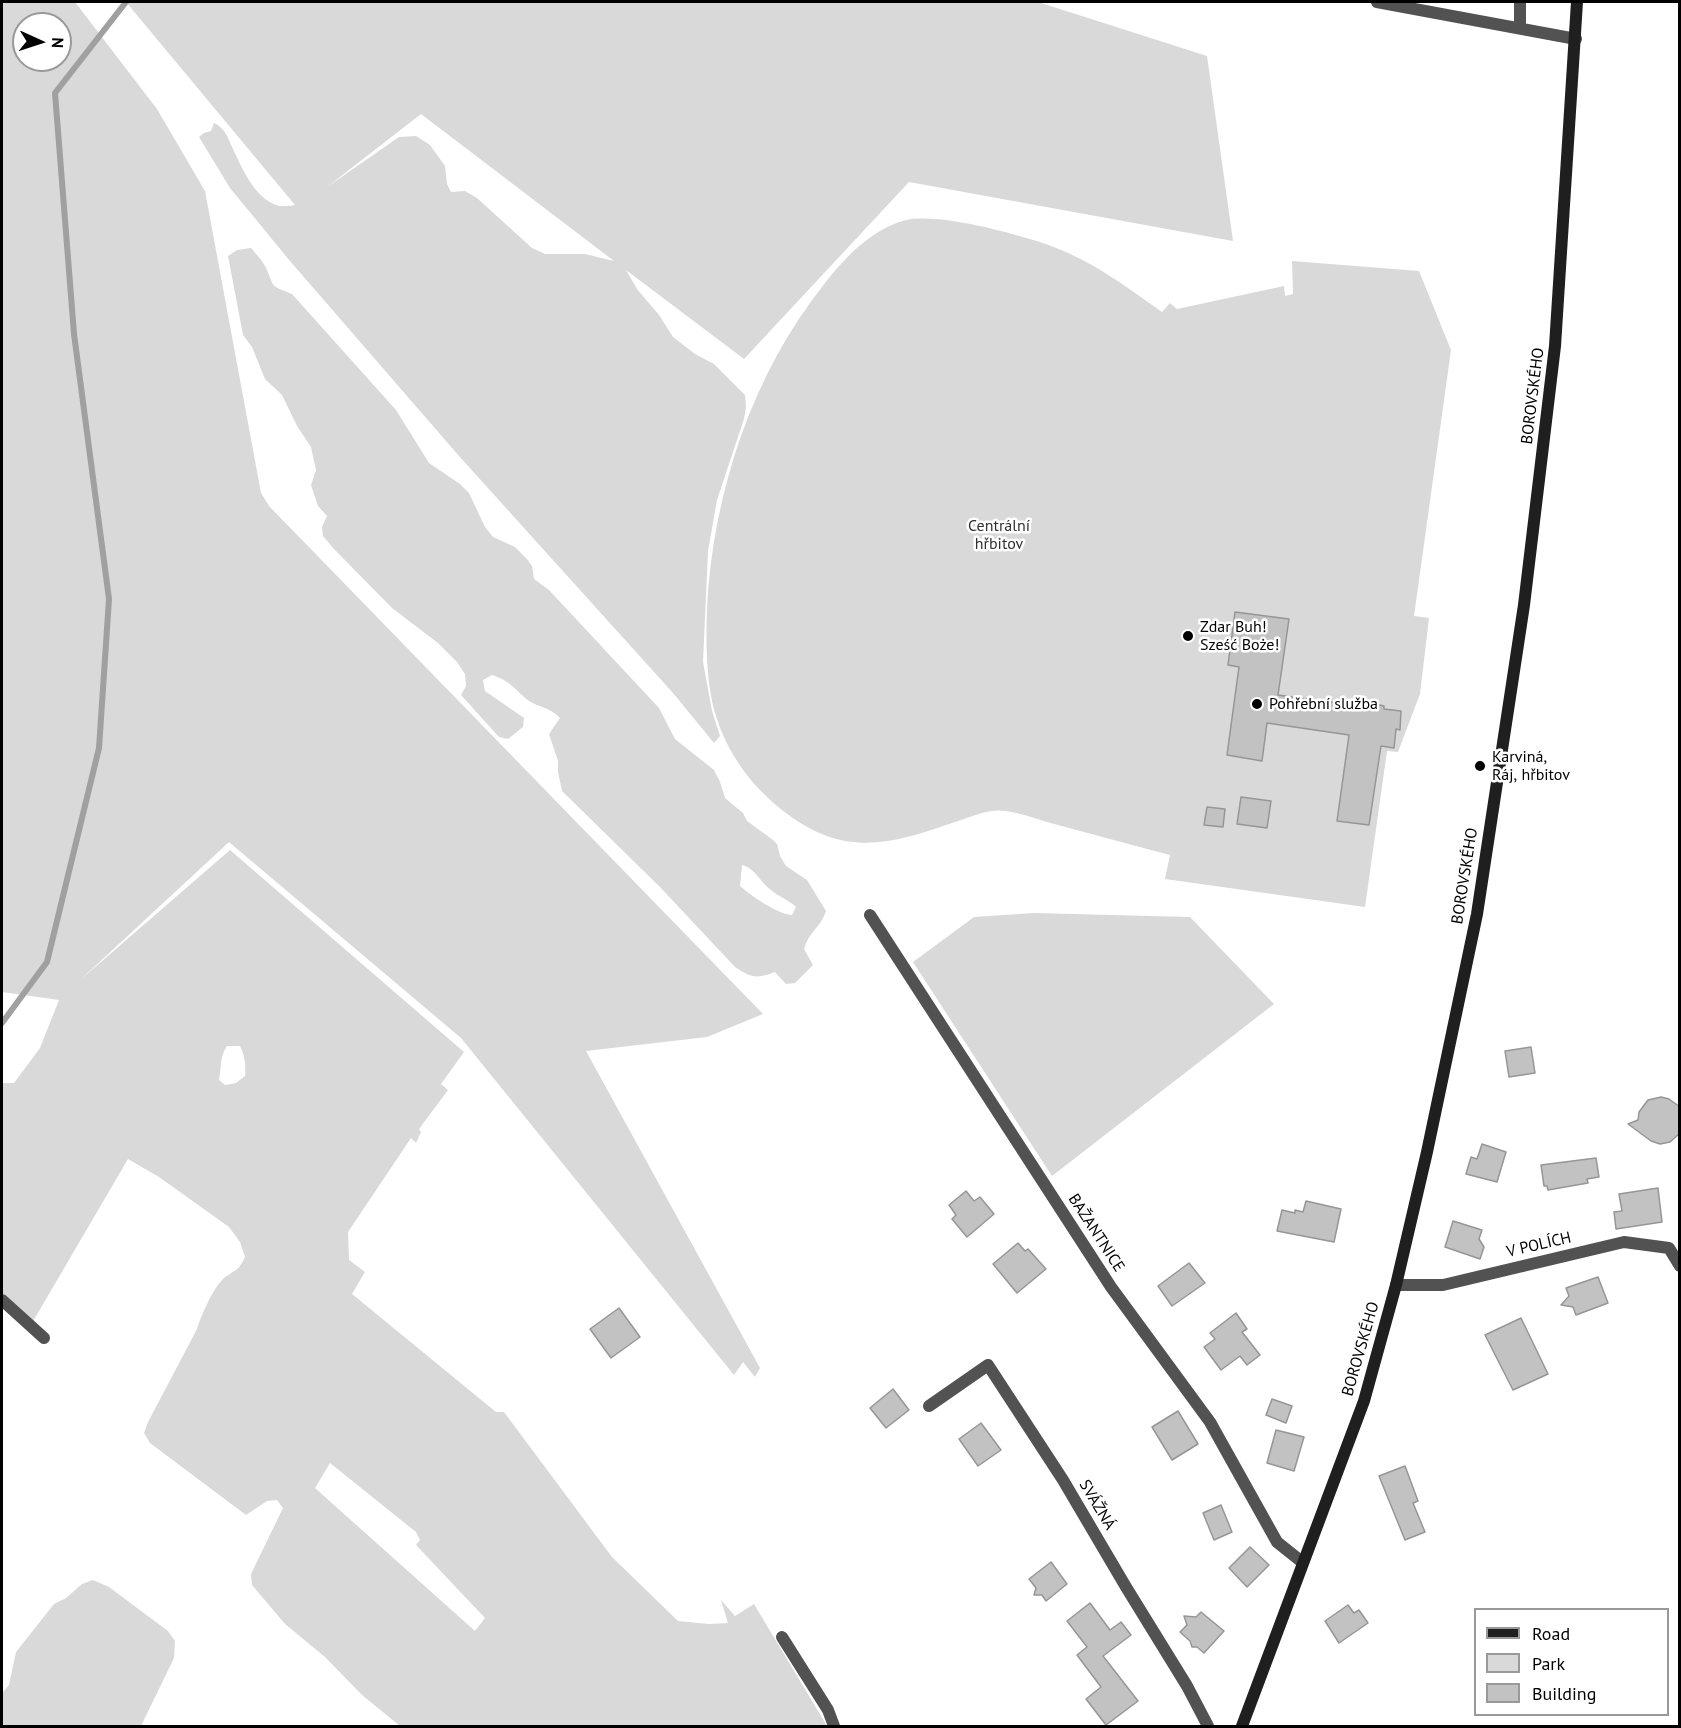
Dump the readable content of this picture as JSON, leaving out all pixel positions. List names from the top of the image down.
{
  "streets": {
    "main road": ["BOROVSKÉHO"],
    "street": ["BAŽANTNICE", "V POLÍCH", "SVÁŽNÁ"]
  },
  "crossings": [
    ["BOROVSKÉHO", "BAŽANTNICE"],
    ["BOROVSKÉHO", "V POLÍCH"]
  ],
  "parks": ["Centrální hřbitov"],
  "places": ["Zdar Buh! Sześć Boże!", "Pohřební služba", "Karviná, Ráj, hřbitov"],
  "legend": ["Road", "Park", "Building"],
  "north": "right"
}
